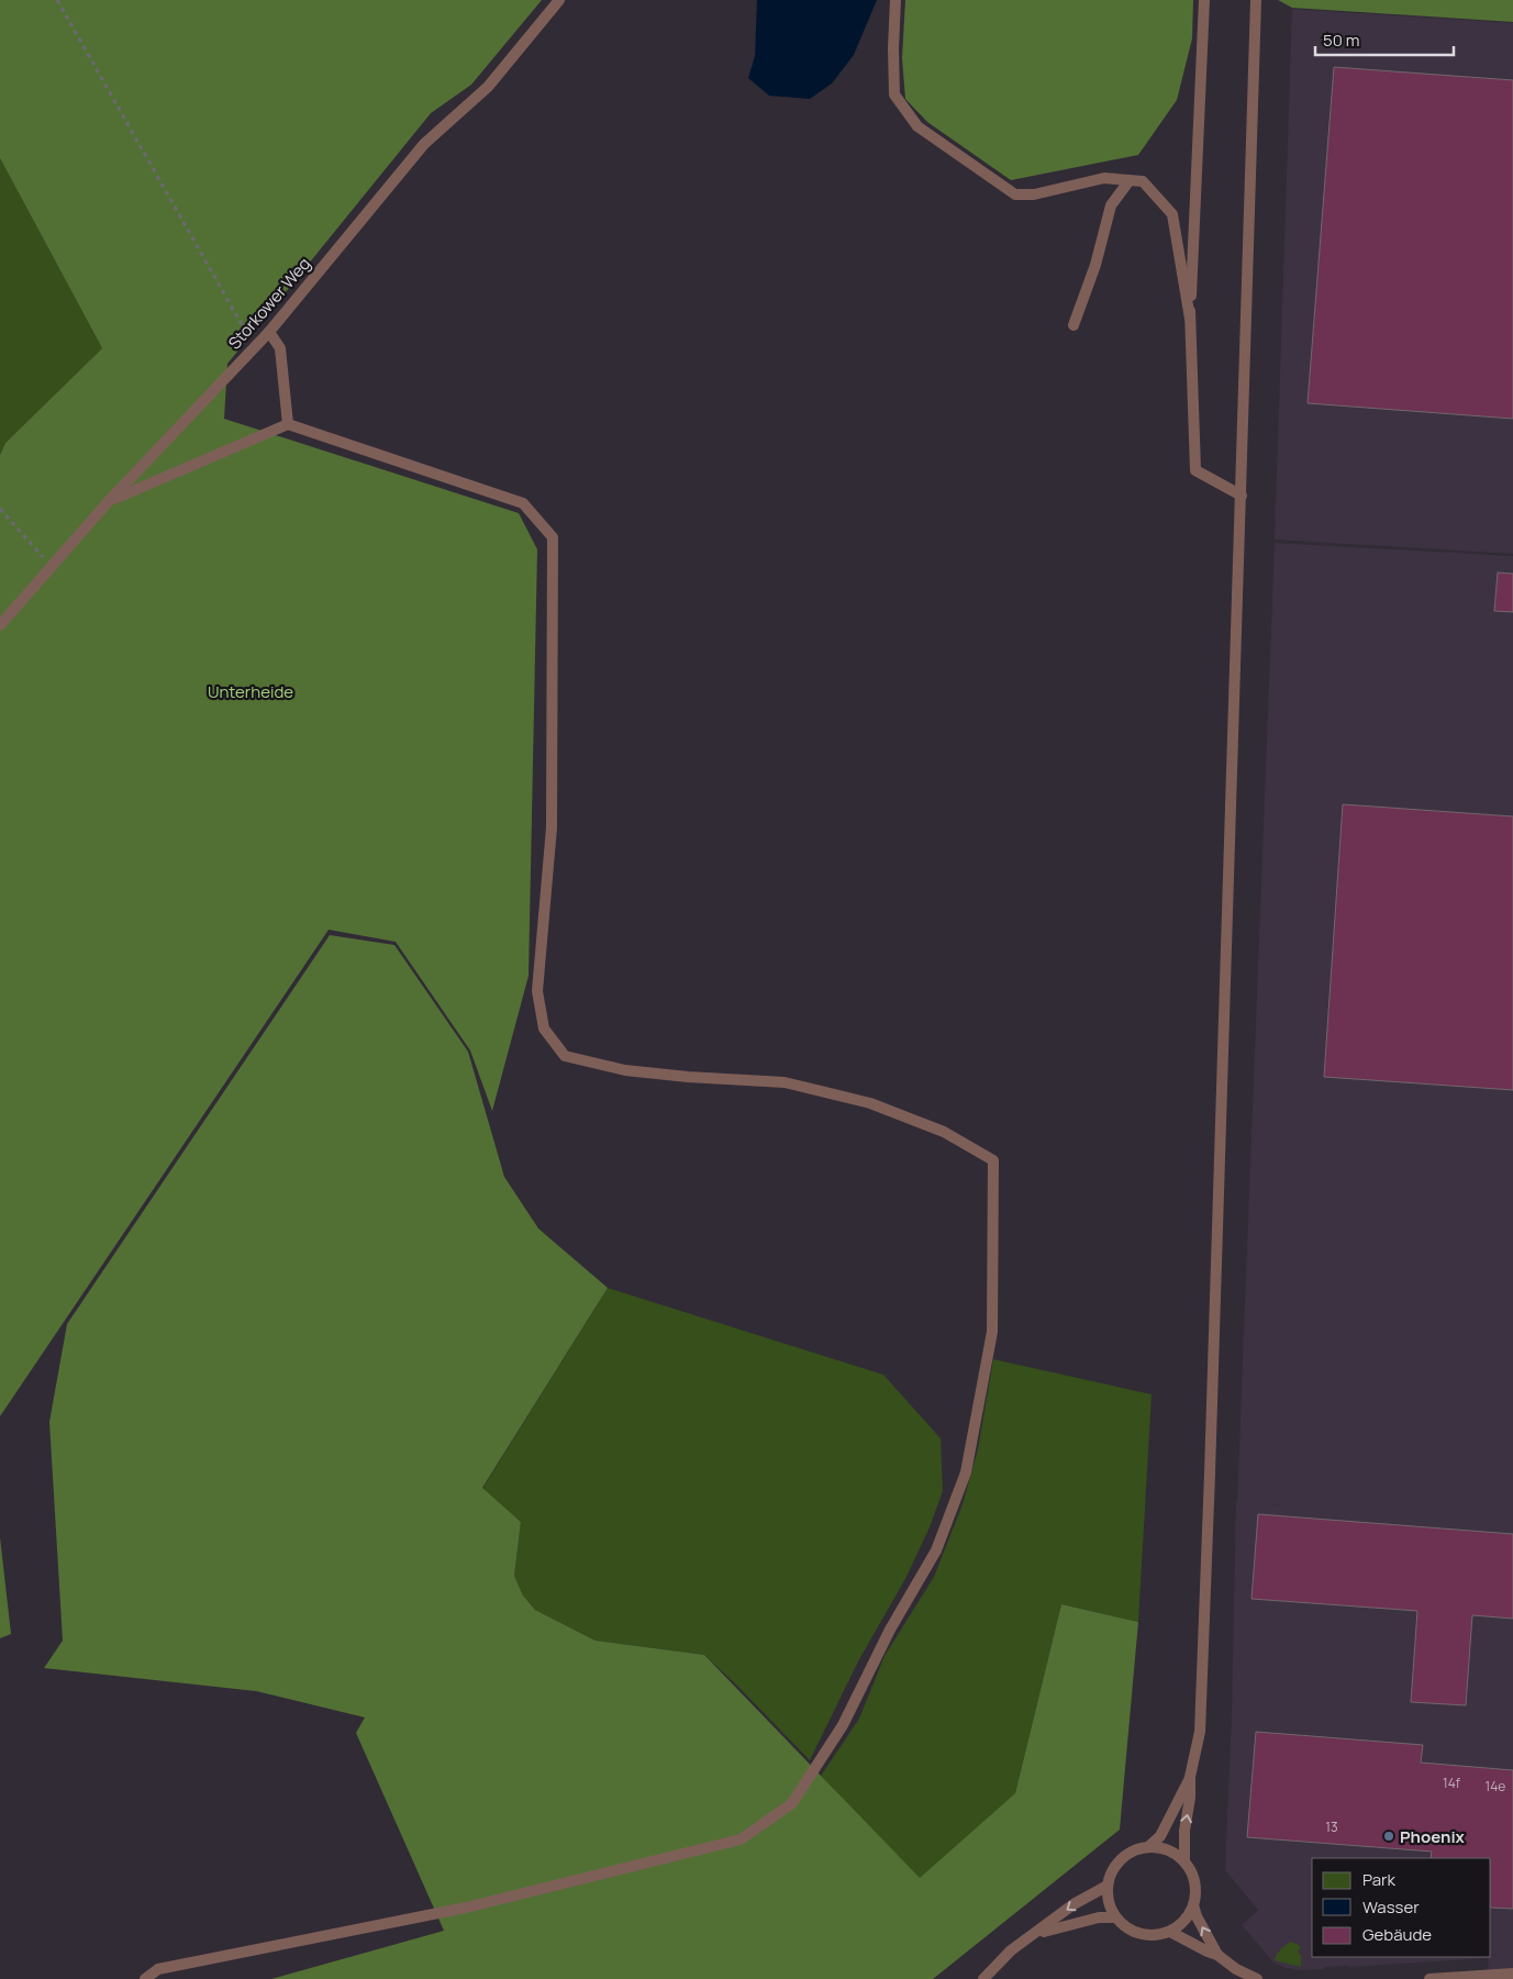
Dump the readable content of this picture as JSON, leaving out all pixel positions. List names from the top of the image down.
{
  "streets": {
    "lane": ["Storkower Weg"]
  },
  "parks": ["Unterheide"],
  "places": ["Phoenix"],
  "house_numbers": ["14f", "14e", "13"],
  "legend": ["Park", "Wasser", "Gebäude"],
  "scale_bar": "50 m"
}
